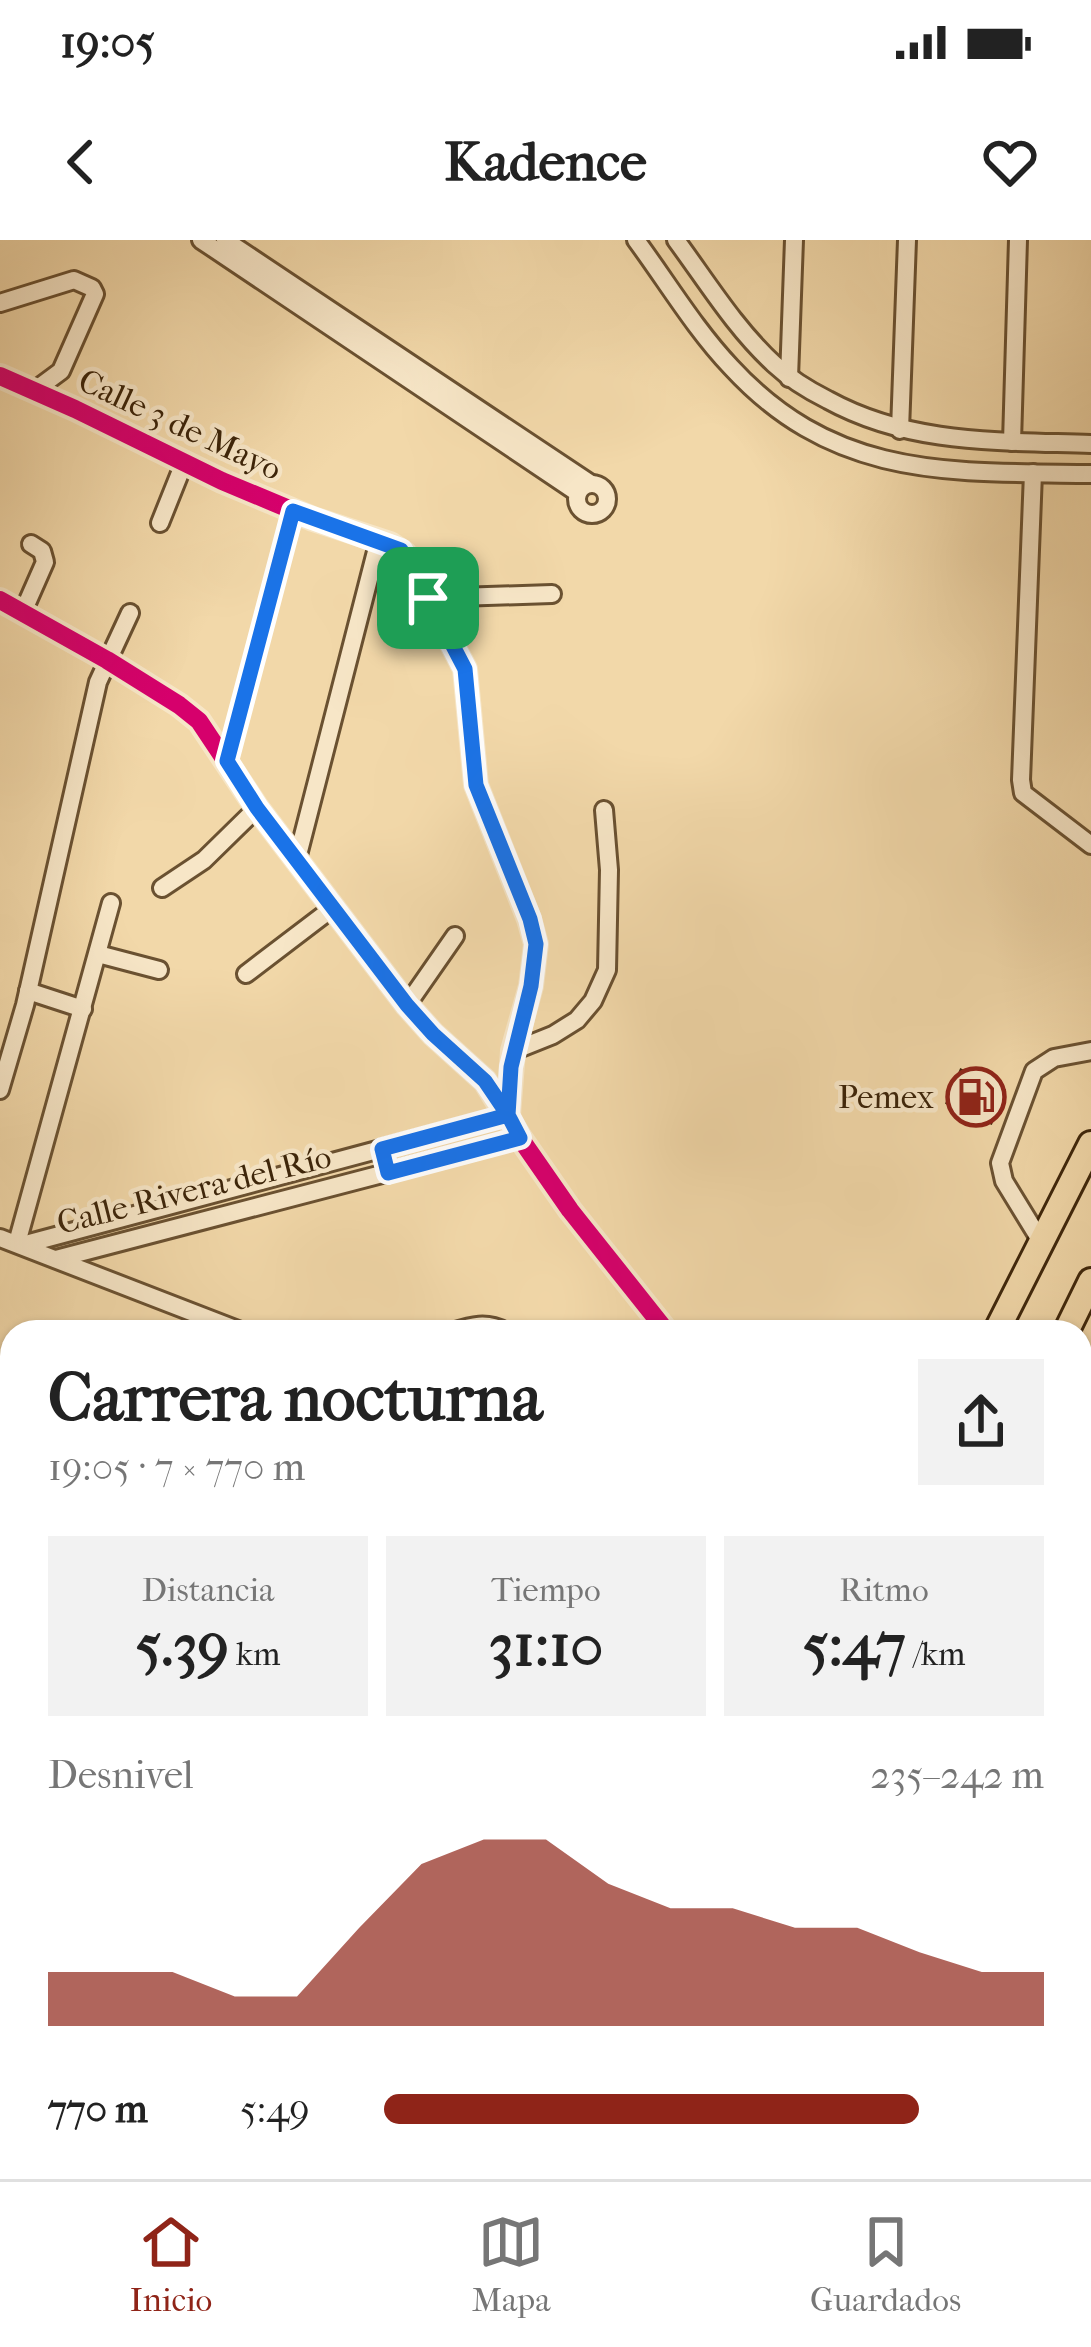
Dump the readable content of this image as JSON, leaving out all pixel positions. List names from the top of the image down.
{
  "streets": {
    "street": ["Calle 3 de Mayo", "Calle Rivera del Río"]
  },
  "crossings": [
    ["Calle 3 de Mayo", "Calle Rivera del Río"]
  ],
  "places": {
    "fuel station": ["Pemex"]
  },
  "page": {
    "status": "19:05",
    "header": "Kadence",
    "heading": ["Carrera nocturna", "19:05 · 7 × 770 m"],
    "stats": [
      ["Distancia", "5.39 km"],
      ["Tiempo", "31:10"],
      ["Ritmo", "5:47 /km"]
    ],
    "chart": ["Desnivel", "235–242 m"],
    "list": [
      {
        "name": "770 m",
        "note": "5:49"
      }
    ],
    "tabs": ["Inicio", "Mapa", "Guardados"]
  }
}
